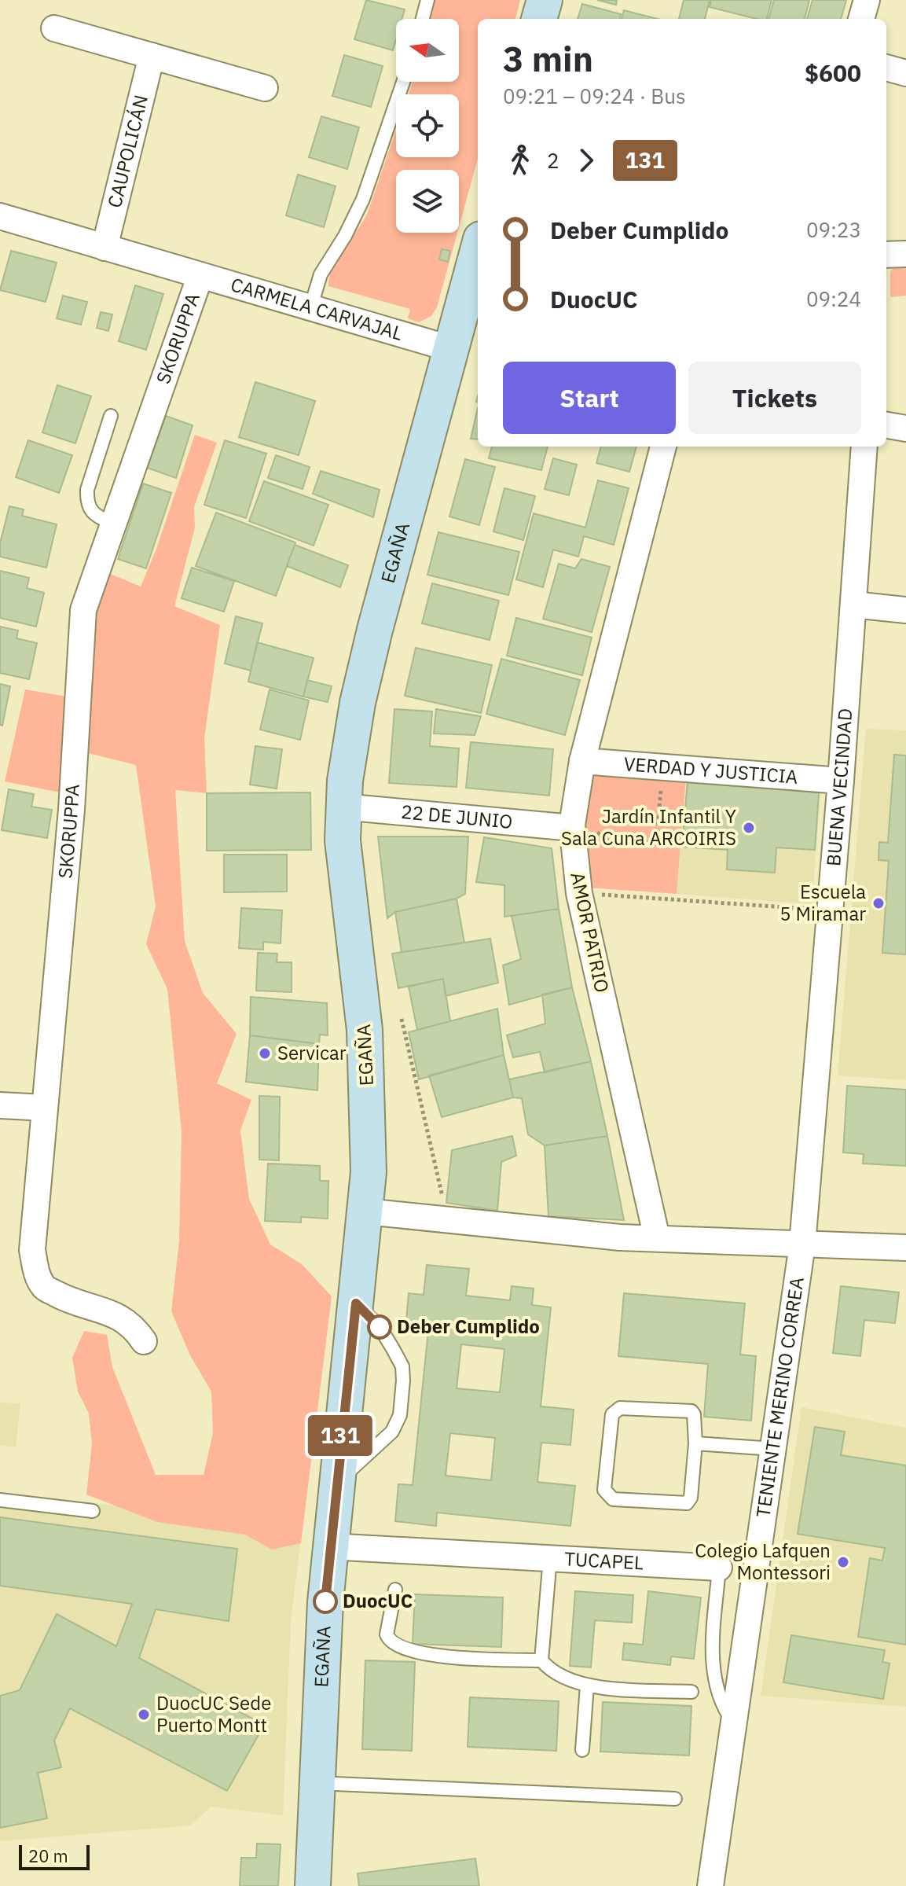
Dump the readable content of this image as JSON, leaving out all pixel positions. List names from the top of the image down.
{
  "streets": {
    "main road": ["EGAÑA"],
    "street": [
      "CAUPOLICÁN",
      "CARMELA CARVAJAL",
      "SKORUPPA",
      "VERDAD Y JUSTICIA",
      "BUENA VECINDAD",
      "22 DE JUNIO",
      "AMOR PATRIO",
      "TENIENTE MERINO CORREA",
      "TUCAPEL"
    ]
  },
  "crossings": [
    ["CAUPOLICÁN", "CARMELA CARVAJAL"],
    ["CARMELA CARVAJAL", "SKORUPPA"],
    ["CARMELA CARVAJAL", "EGAÑA"],
    ["EGAÑA", "22 DE JUNIO"],
    ["EGAÑA", "TUCAPEL"],
    ["VERDAD Y JUSTICIA", "BUENA VECINDAD"],
    ["VERDAD Y JUSTICIA", "AMOR PATRIO"],
    ["BUENA VECINDAD", "TENIENTE MERINO CORREA"],
    ["22 DE JUNIO", "AMOR PATRIO"],
    ["TENIENTE MERINO CORREA", "TUCAPEL"]
  ],
  "places": [
    "Jardín Infantil Y Sala Cuna ARCOIRIS",
    "Escuela 5 Miramar",
    "Servicar",
    "Deber Cumplido",
    "Colegio Lafquen Montessori",
    "DuocUC",
    "DuocUC Sede Puerto Montt"
  ],
  "lines": ["bus line 131"],
  "scale_bar": "20 m",
  "north": "left",
  "page": {
    "on_map": "131",
    "heading": ["3 min", "09:21 – 09:24 · Bus", "$600"],
    "legs": ["2", "131"],
    "list": [
      {
        "name": "Deber Cumplido",
        "value": "09:23"
      },
      {
        "name": "DuocUC",
        "value": "09:24"
      }
    ],
    "buttons": ["Start", "Tickets"],
    "scale": "20 m"
  }
}
